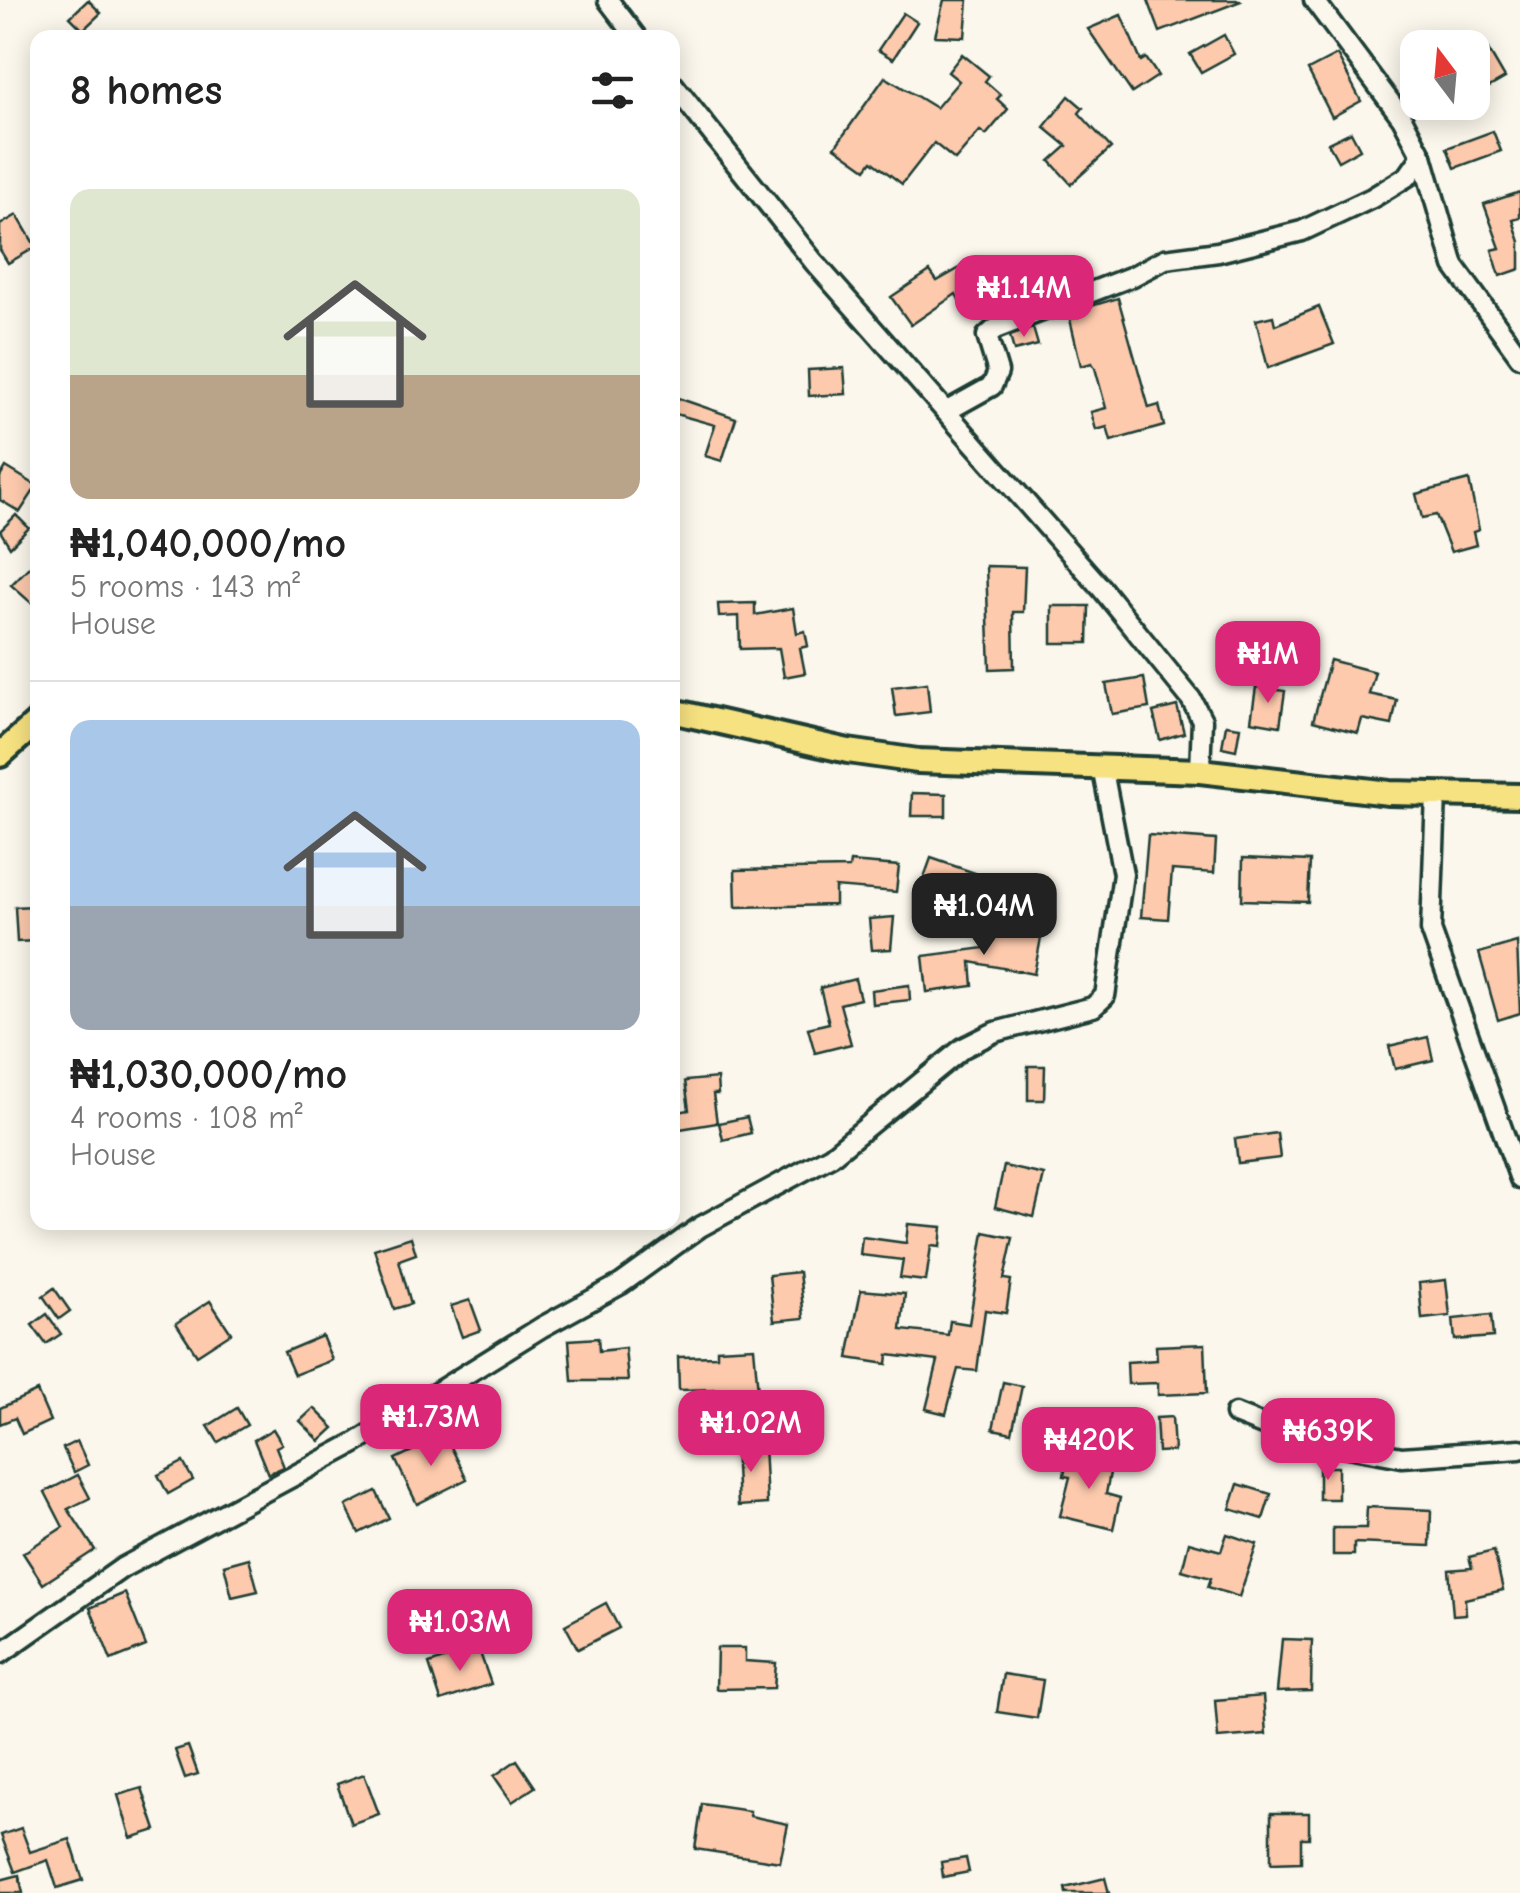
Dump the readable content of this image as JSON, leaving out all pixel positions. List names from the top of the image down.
{
  "north": "top",
  "page": {
    "heading": "8 homes",
    "list": [
      {
        "name": "₦1,040,000/mo",
        "note": "5 rooms · 143 m² · House"
      },
      {
        "name": "₦1,030,000/mo",
        "note": "4 rooms · 108 m² · House"
      }
    ],
    "price": [
      "₦1.14M",
      "₦1M",
      "₦1.04M",
      "₦1.73M",
      "₦1.02M",
      "₦639K",
      "₦420K",
      "₦1.03M"
    ]
  }
}
